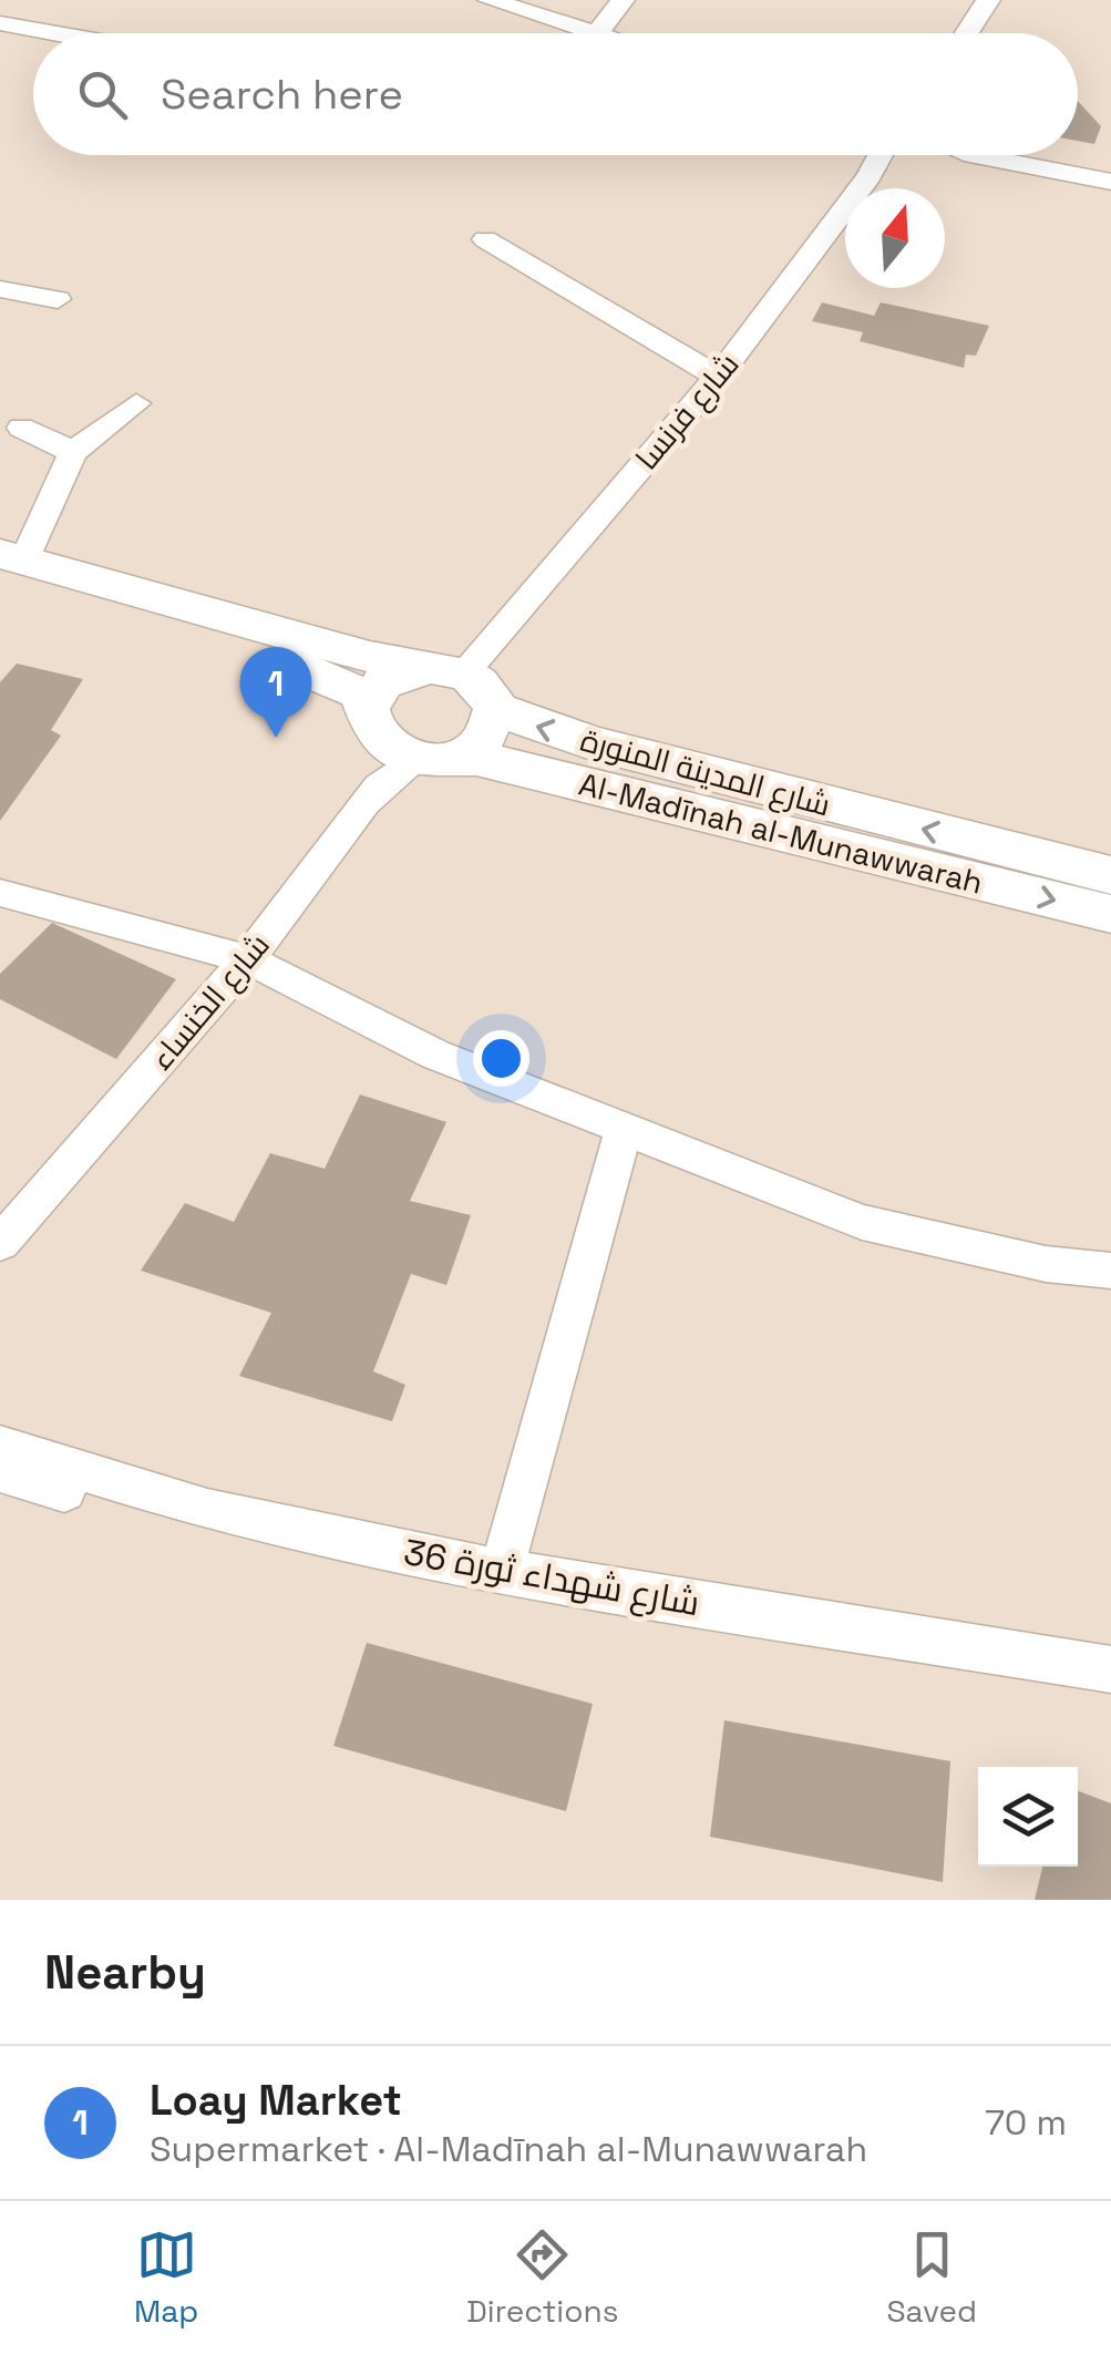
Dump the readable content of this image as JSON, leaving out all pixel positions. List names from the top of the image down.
{
  "streets": {
    "main road": ["شارع المدينة المنورة", "Al-Madīnah al-Munawwarah"],
    "street": ["شارع فرنسا", "شارع الخنساء", "شارع شهداء ثورة 36"]
  },
  "crossings": [
    ["شارع فرنسا", "شارع المدينة المنورة"],
    ["شارع فرنسا", "Al-Madīnah al-Munawwarah"],
    ["شارع فرنسا", "شارع الخنساء"],
    ["شارع المدينة المنورة", "Al-Madīnah al-Munawwarah"],
    ["شارع المدينة المنورة", "شارع الخنساء"],
    ["Al-Madīnah al-Munawwarah", "شارع الخنساء"]
  ],
  "one_way": ["شارع المدينة المنورة", "Al-Madīnah al-Munawwarah"],
  "north": "top",
  "page": {
    "search": "Search here",
    "pins": "1",
    "heading": "Nearby",
    "list": [
      {
        "mark": "1",
        "name": "Loay Market",
        "note": "Supermarket · Al-Madīnah al-Munawwarah",
        "value": "70 m"
      }
    ],
    "nav": ["Map", "Directions", "Saved"]
  }
}
